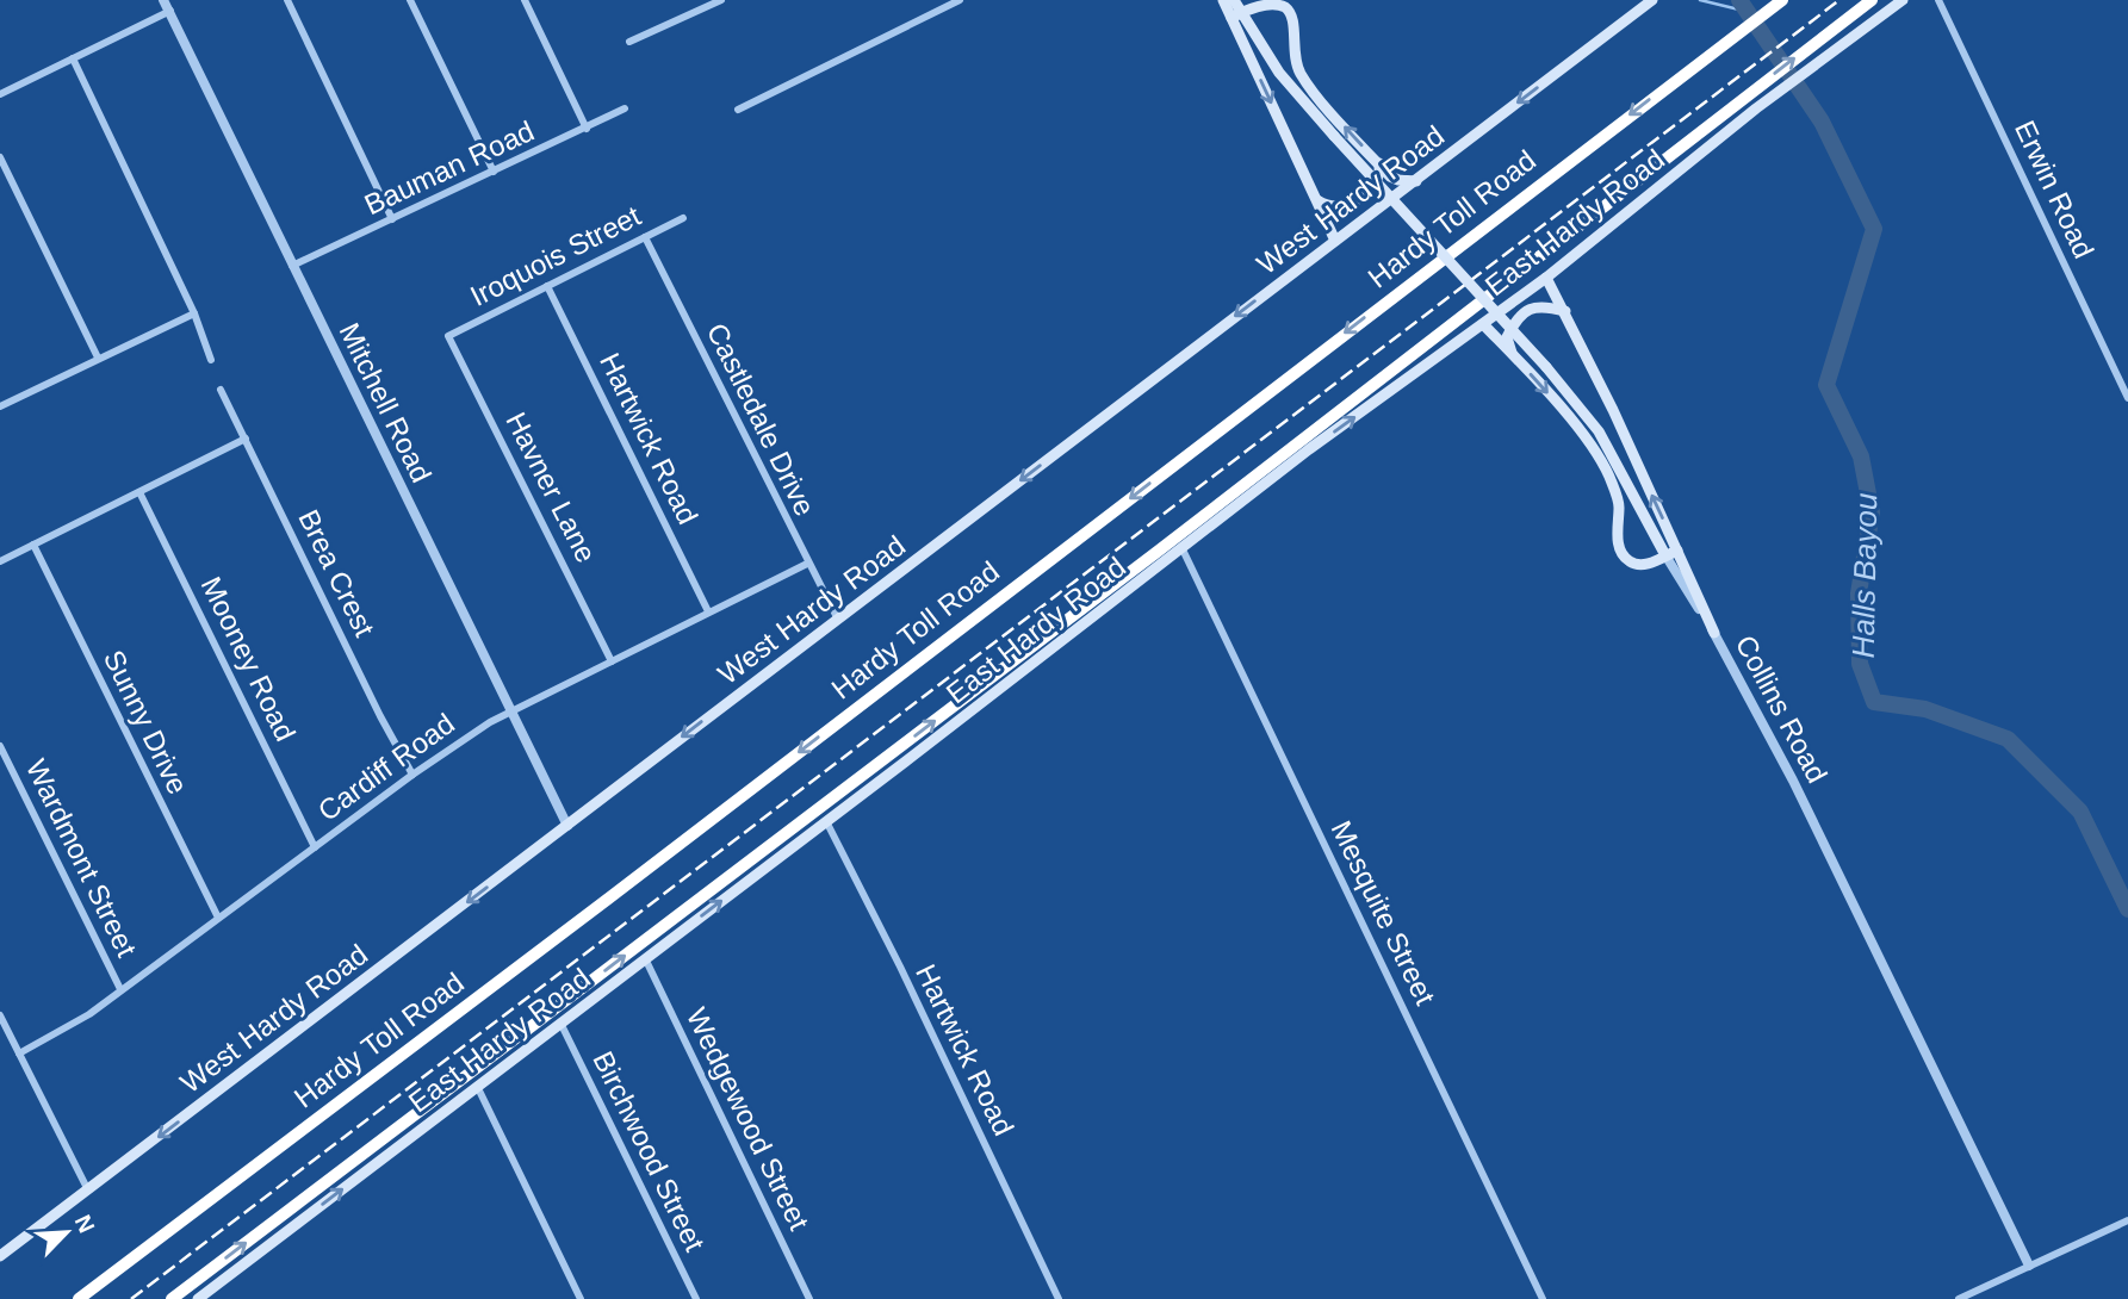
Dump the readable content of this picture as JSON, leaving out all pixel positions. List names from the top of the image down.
{
  "streets": {
    "highway": ["Hardy Toll Road"],
    "main road": ["West Hardy Road", "East Hardy Road", "Collins Road"],
    "street": [
      "Bauman Road",
      "Erwin Road",
      "Iroquois Street",
      "Mitchell Road",
      "Castledale Drive",
      "Hartwick Road",
      "Havner Lane",
      "Brea Crest",
      "Mooney Road",
      "Sunny Drive",
      "Cardiff Road",
      "Wardmont Street",
      "Mesquite Street",
      "Wedgewood Street",
      "Birchwood Street"
    ]
  },
  "crossings": [
    ["Bauman Road", "Mitchell Road"],
    ["West Hardy Road", "Mitchell Road"],
    ["West Hardy Road", "Castledale Drive"],
    ["East Hardy Road", "Hartwick Road"],
    ["East Hardy Road", "Mesquite Street"],
    ["East Hardy Road", "Wedgewood Street"],
    ["East Hardy Road", "Birchwood Street"],
    ["Iroquois Street", "Castledale Drive"],
    ["Iroquois Street", "Hartwick Road"],
    ["Iroquois Street", "Havner Lane"],
    ["Mitchell Road", "Cardiff Road"],
    ["Castledale Drive", "Cardiff Road"],
    ["Hartwick Road", "Cardiff Road"],
    ["Havner Lane", "Cardiff Road"],
    ["Brea Crest", "Cardiff Road"],
    ["Mooney Road", "Cardiff Road"],
    ["Sunny Drive", "Cardiff Road"],
    ["Cardiff Road", "Wardmont Street"]
  ],
  "one_way": ["West Hardy Road", "East Hardy Road"],
  "water": ["Halls Bayou"],
  "north": "top right"
}
